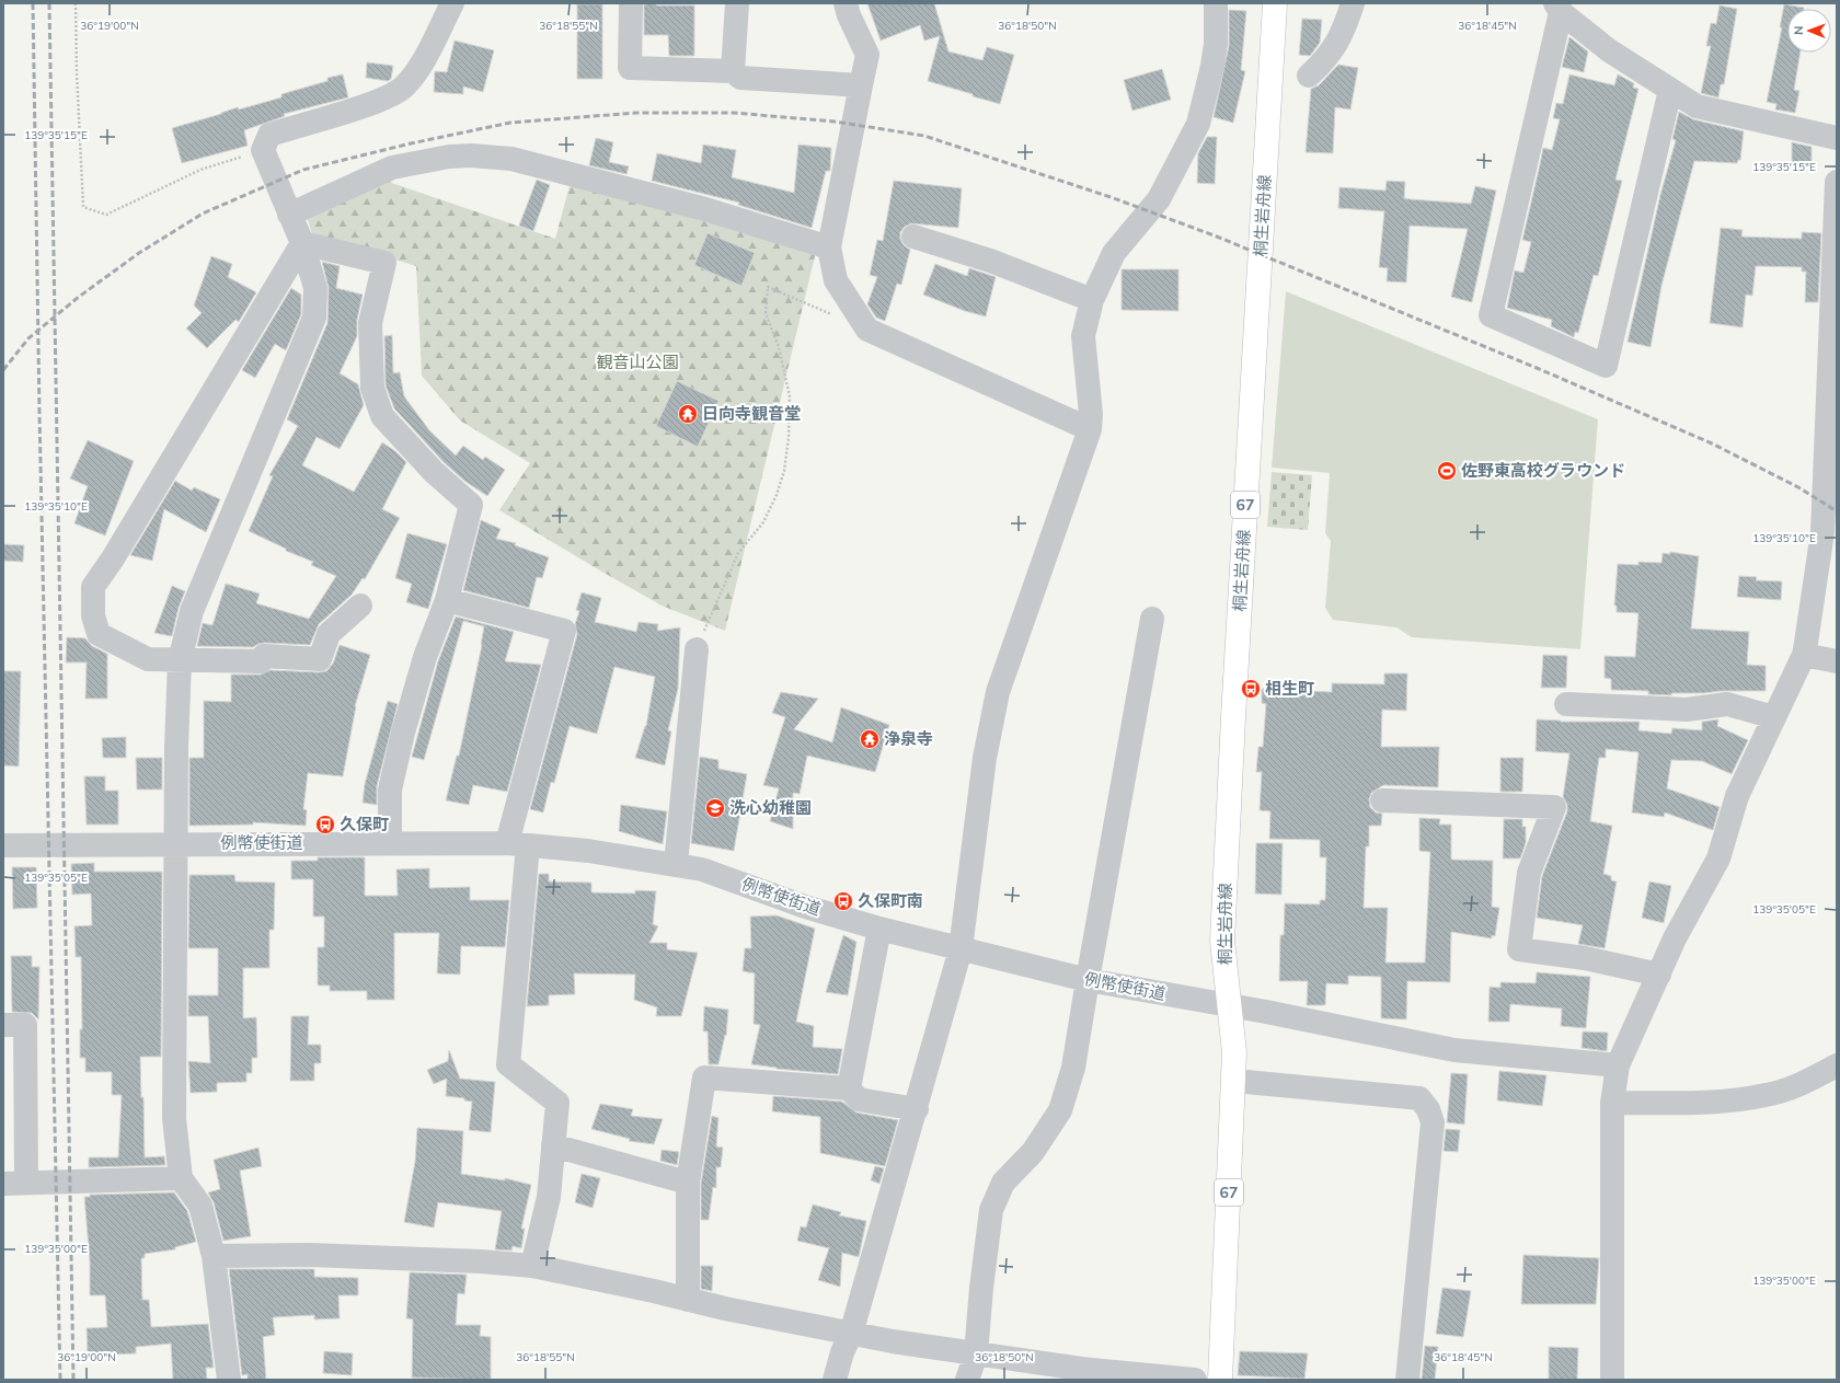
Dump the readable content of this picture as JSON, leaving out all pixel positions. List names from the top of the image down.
{
  "streets": {
    "main road": ["桐生岩舟線", "67"],
    "street": ["例幣使街道"]
  },
  "crossings": [
    ["桐生岩舟線", "67"],
    ["桐生岩舟線", "例幣使街道"],
    ["67", "例幣使街道"]
  ],
  "parks": ["観音山公園"],
  "places": {
    "temple": ["日向寺観音堂", "浄泉寺"],
    "sports": ["佐野東高校グラウンド"],
    "bus stop": ["相生町", "久保町", "久保町南"],
    "school or university": ["洗心幼稚園"]
  },
  "north": "left",
  "coordinates": [
    "36°19'00\"N",
    "36°18'55\"N",
    "36°18'50\"N",
    "36°18'45\"N",
    "139°35'15\"E",
    "139°35'10\"E",
    "139°35'05\"E",
    "139°35'00\"E"
  ]
}
